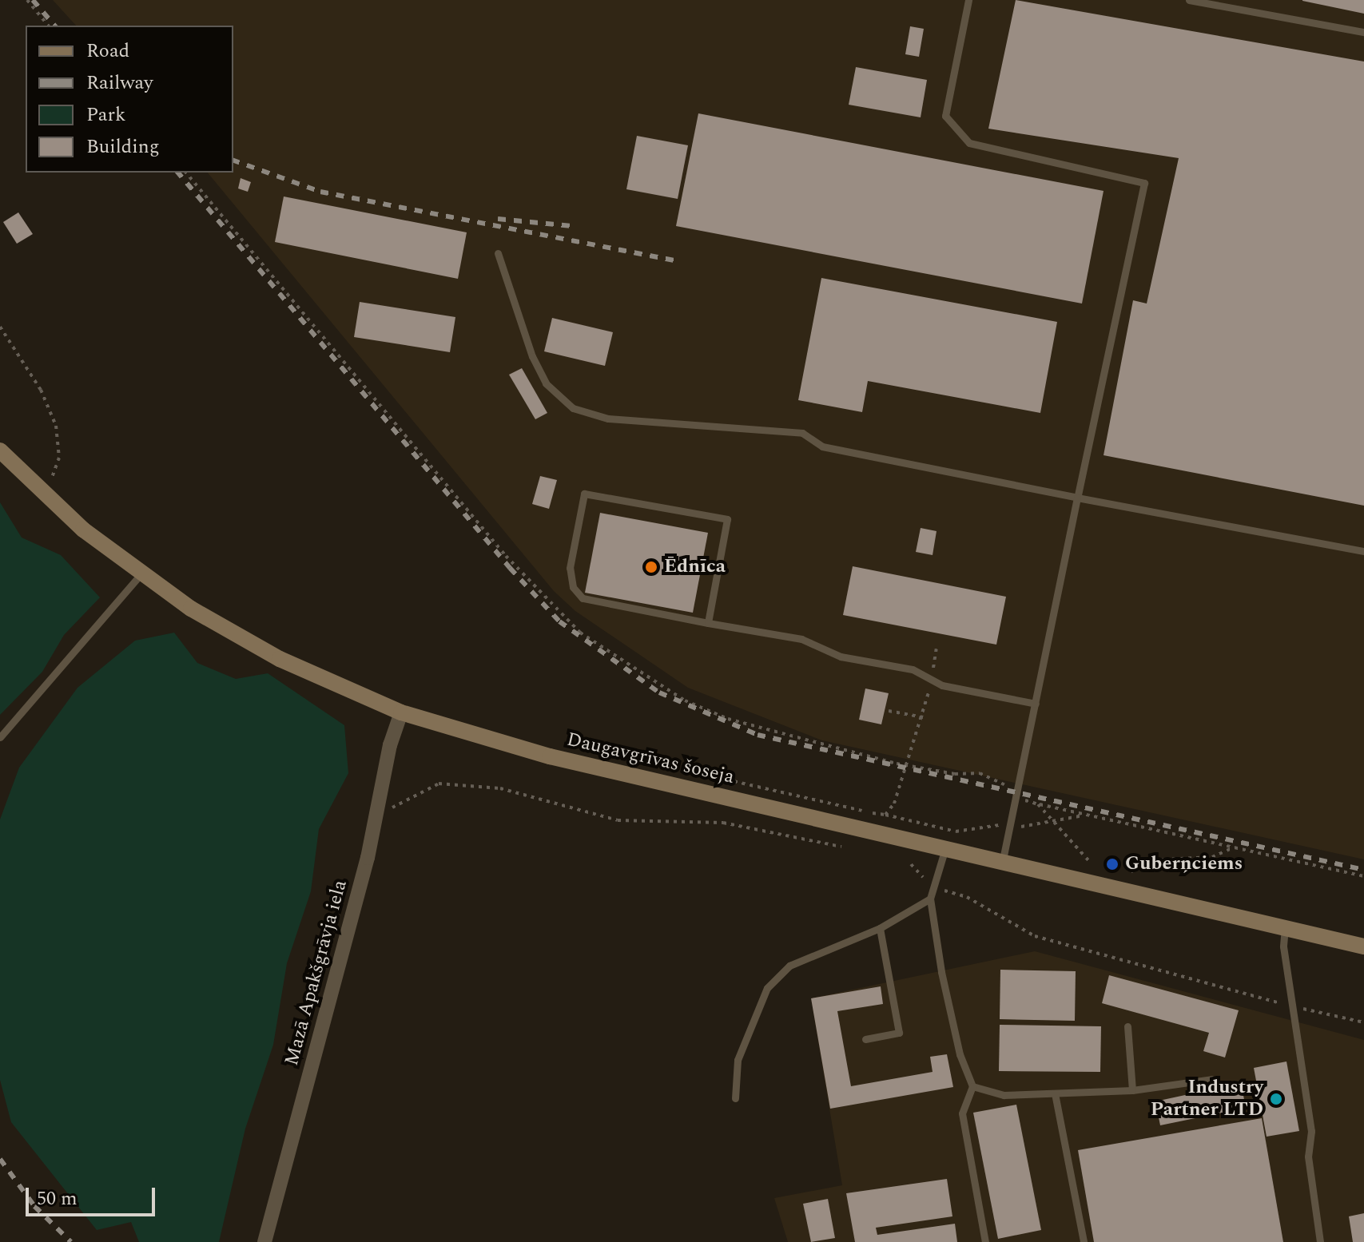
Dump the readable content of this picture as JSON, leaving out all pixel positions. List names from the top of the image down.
{
  "streets": {
    "main road": ["Daugavgrīvas šoseja"],
    "street": ["Mazā Apakšgrāvja iela"]
  },
  "crossings": [
    ["Daugavgrīvas šoseja", "Mazā Apakšgrāvja iela"]
  ],
  "places": ["Ēdnīca", "Guberņciems", "Industry Partner LTD"],
  "legend": [
    "Road",
    "Railway",
    "Park",
    "Building"
  ],
  "scale_bar": "50 m"
}
